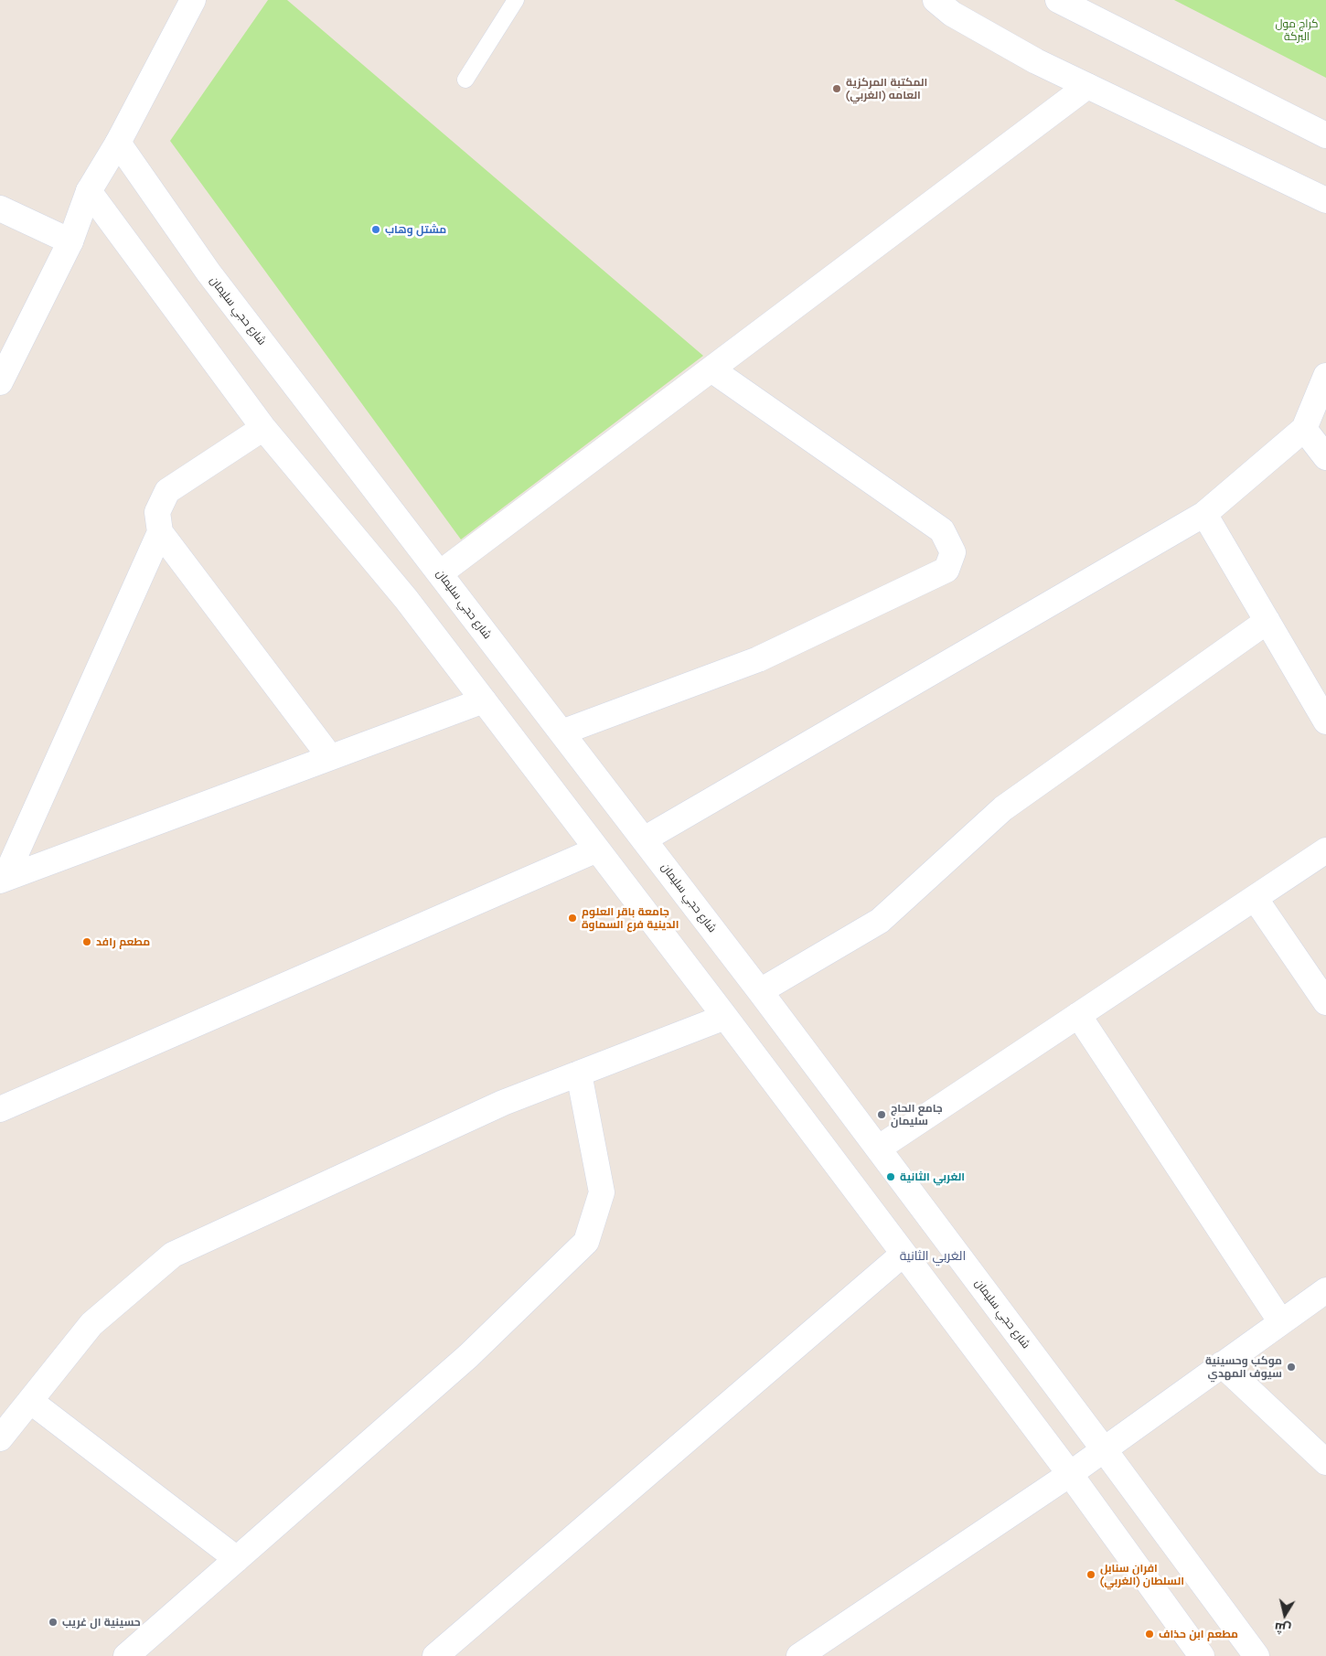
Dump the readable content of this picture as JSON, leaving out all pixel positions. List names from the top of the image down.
{
  "streets": {
    "street": ["شارع حجي سليمان"]
  },
  "districts": ["الغربي الثانية"],
  "parks": ["كراج مول البركة"],
  "places": [
    "المكتبة المركزية العامه (الغربي)",
    "مشتل وهاب",
    "جامعة باقر العلوم الدينية فرع السماوة",
    "مطعم رافد",
    "جامع الحاج سليمان",
    "الغربي الثانية",
    "موكب وحسينية سيوف المهدي",
    "افران سنابل السلطان (الغربي)",
    "حسينية ال غريب",
    "مطعم ابن حذاف"
  ],
  "north": "bottom"
}
